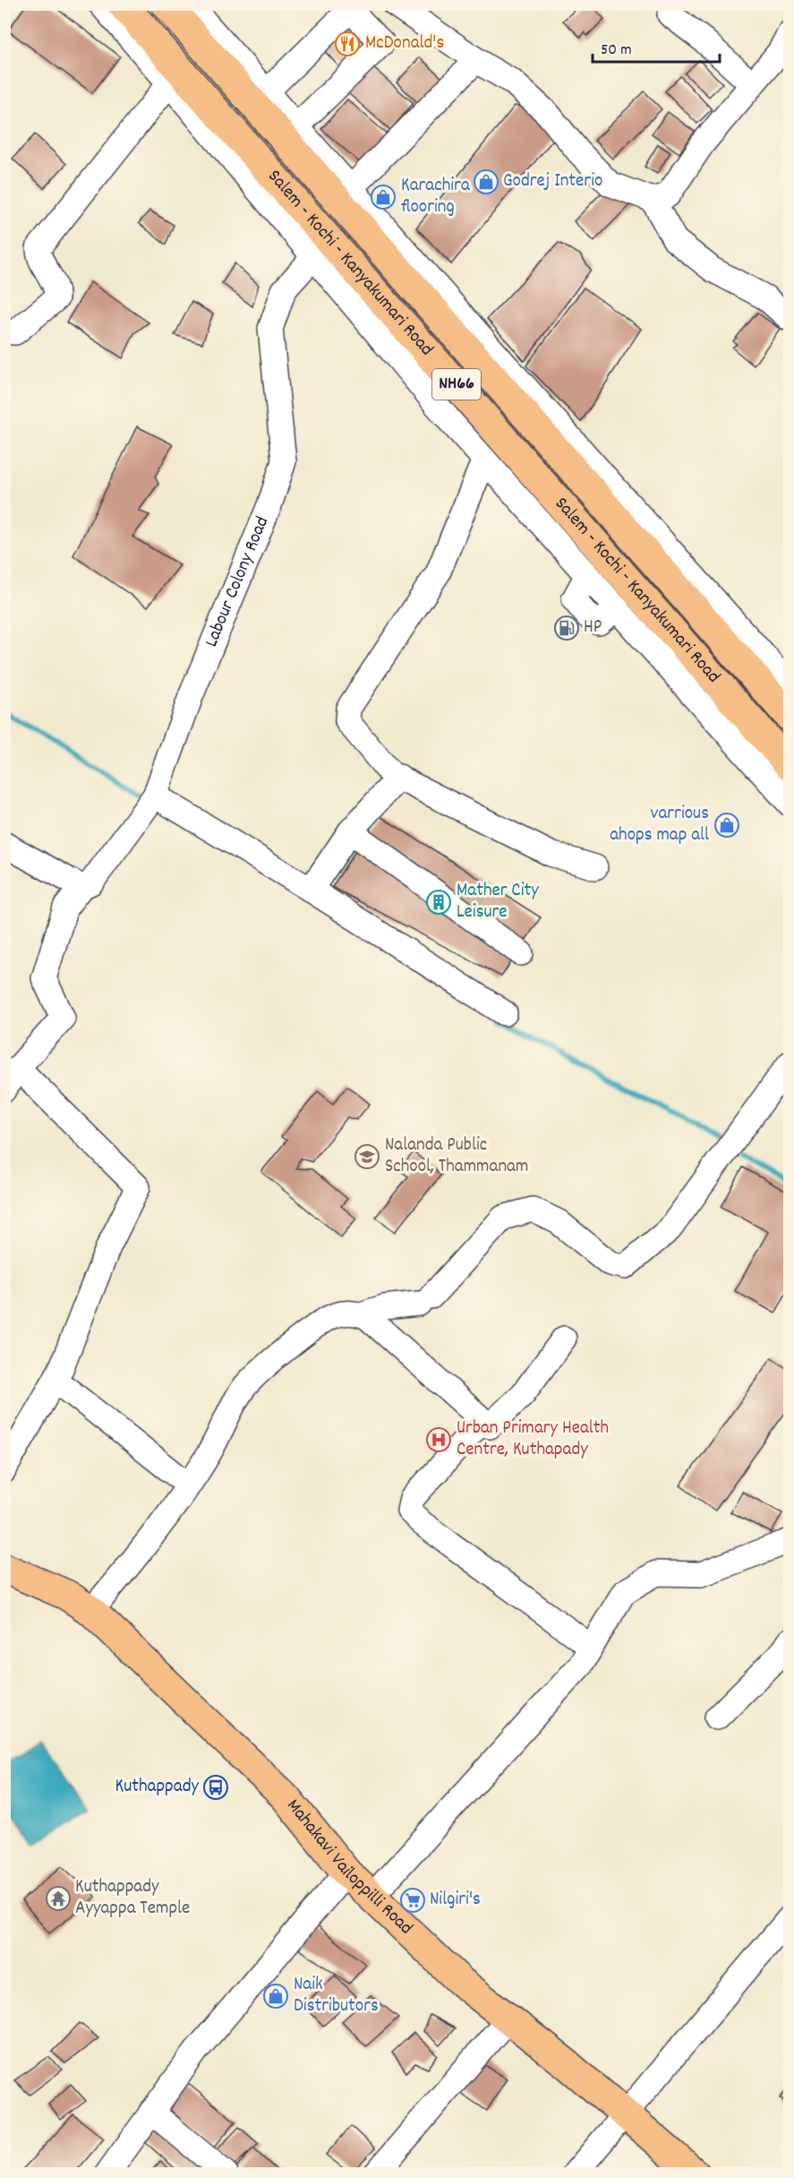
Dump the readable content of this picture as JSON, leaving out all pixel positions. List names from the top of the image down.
{
  "streets": {
    "main road": ["Salem - Kochi - Kanyakumari Road", "NH66", "Mahakavi Vailoppilli Road"],
    "street": ["Labour Colony Road"]
  },
  "places": {
    "restaurant": ["McDonald's"],
    "shop": [
      "Godrej Interio",
      "Karachira flooring",
      "varrious ahops map all",
      "Naik Distributors"
    ],
    "fuel station": ["HP"],
    "building": ["Mather City Leisure"],
    "school or university": ["Nalanda Public School, Thammanam"],
    "hospital": ["Urban Primary Health Centre, Kuthapady"],
    "bus stop": ["Kuthappady"],
    "temple": ["Kuthappady Ayyappa Temple"],
    "supermarket": ["Nilgiri's"]
  },
  "scale_bar": "50 m"
}
